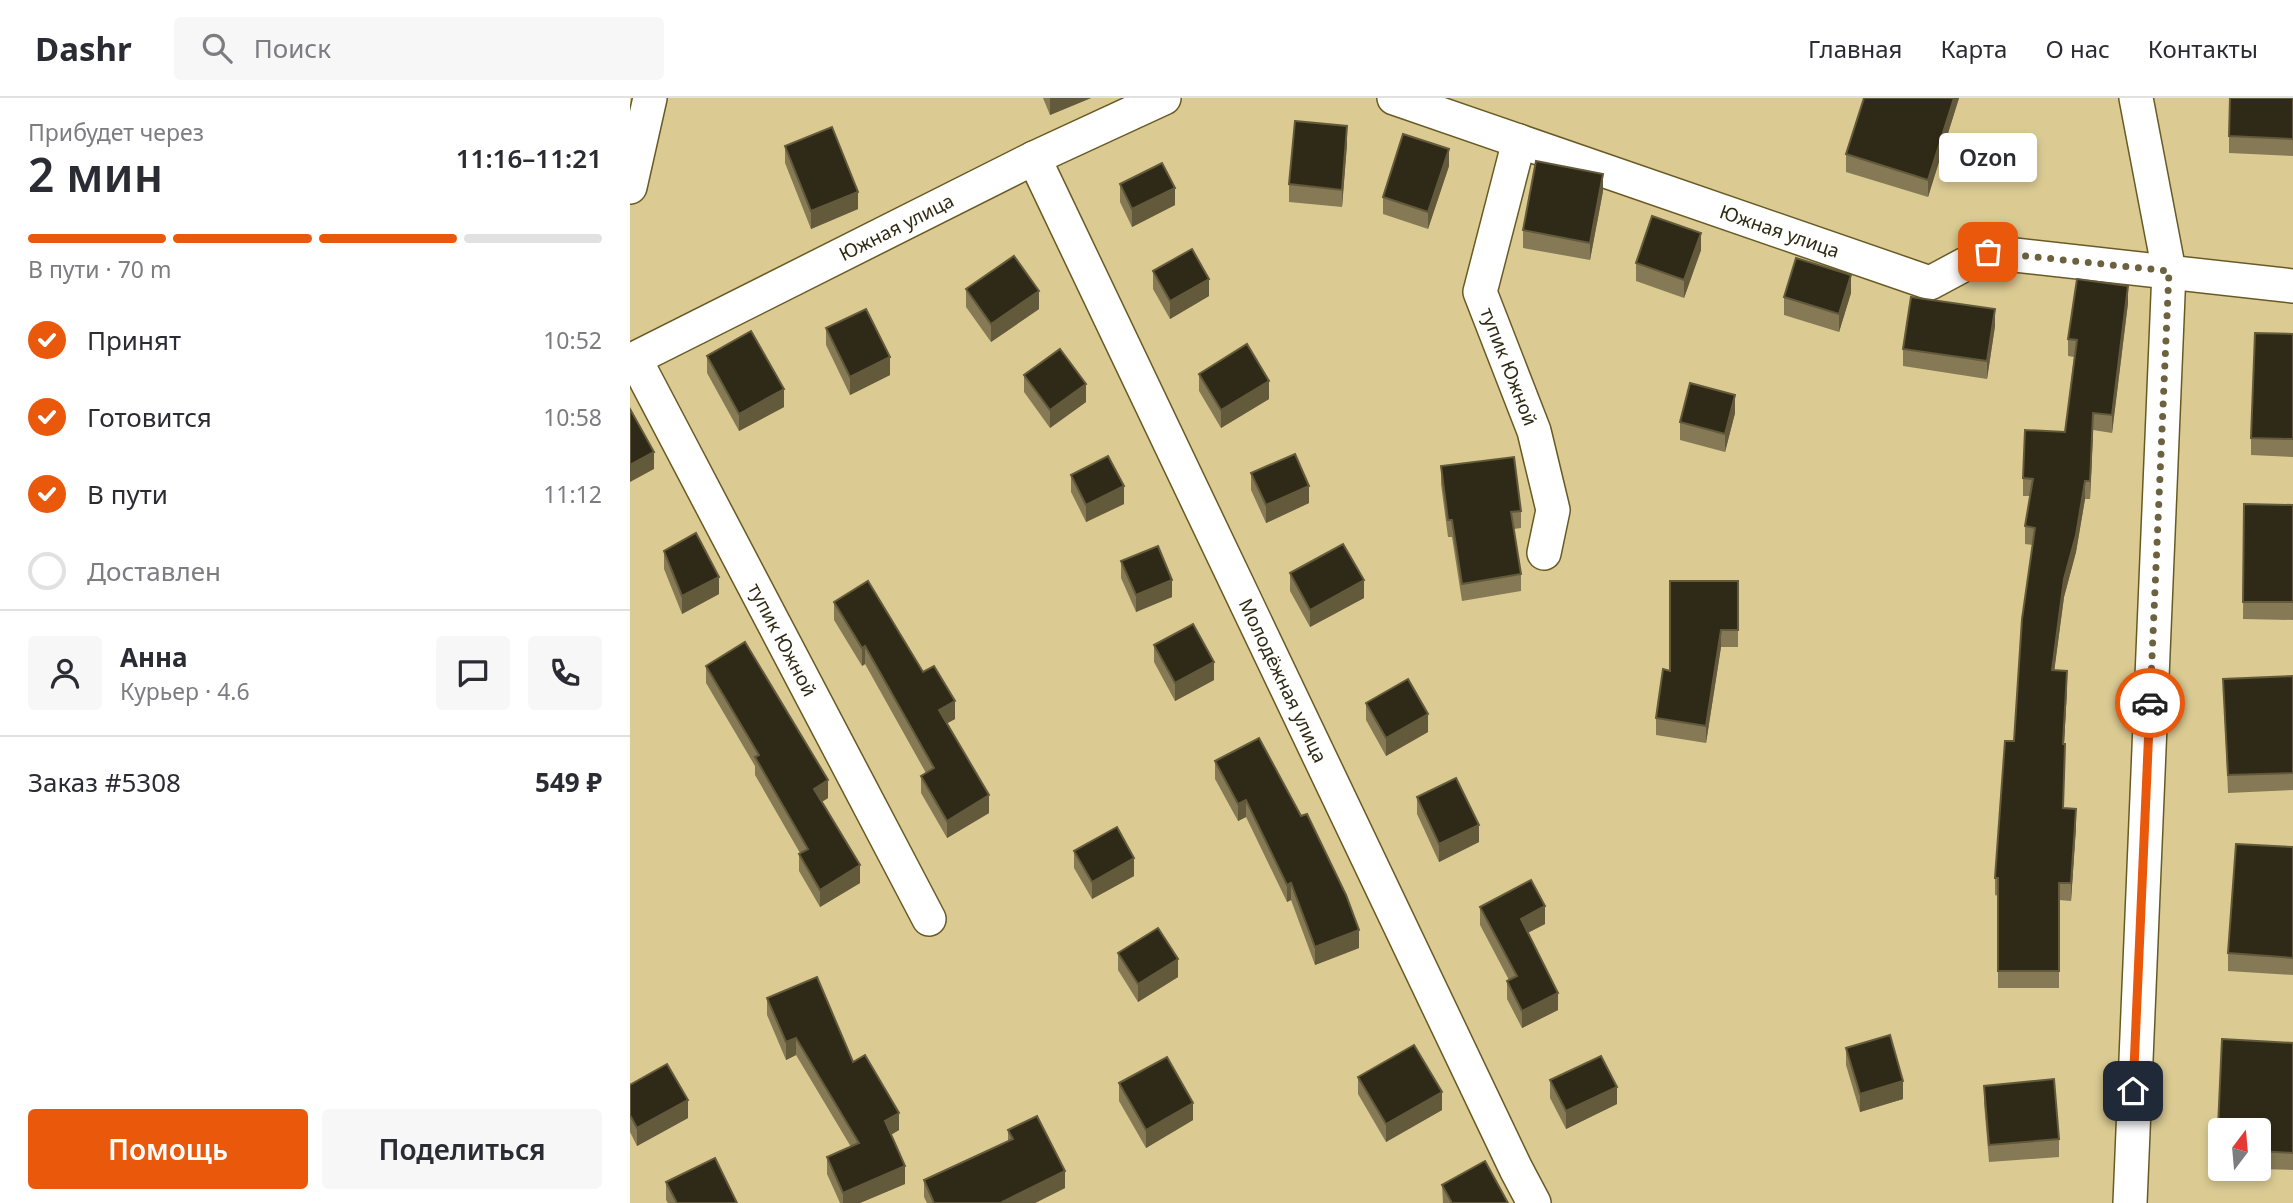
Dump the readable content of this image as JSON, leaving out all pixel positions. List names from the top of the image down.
{
  "streets": {
    "street": ["Южная улица", "тупик Южной", "Молодёжная улица"]
  },
  "crossings": [
    ["Южная улица", "тупик Южной"],
    ["Южная улица", "Молодёжная улица"]
  ],
  "places": ["Ozon"],
  "north": "top",
  "page": {
    "header": "Dashr",
    "search": "Поиск",
    "nav": [
      "Главная",
      "Карта",
      "О нас",
      "Контакты"
    ],
    "heading": ["2 мин", "Прибудет через", "11:16–11:21"],
    "panel": [
      "Анна",
      "Курьер · 4.6",
      "Заказ #5308",
      "549 ₽"
    ],
    "bubble": "Ozon",
    "bar": "В пути · 70 m",
    "list": [
      ["Принят", "10:52"],
      ["Готовится", "10:58"],
      ["В пути", "11:12"],
      "Доставлен"
    ],
    "buttons": ["Помощь", "Поделиться"]
  }
}
